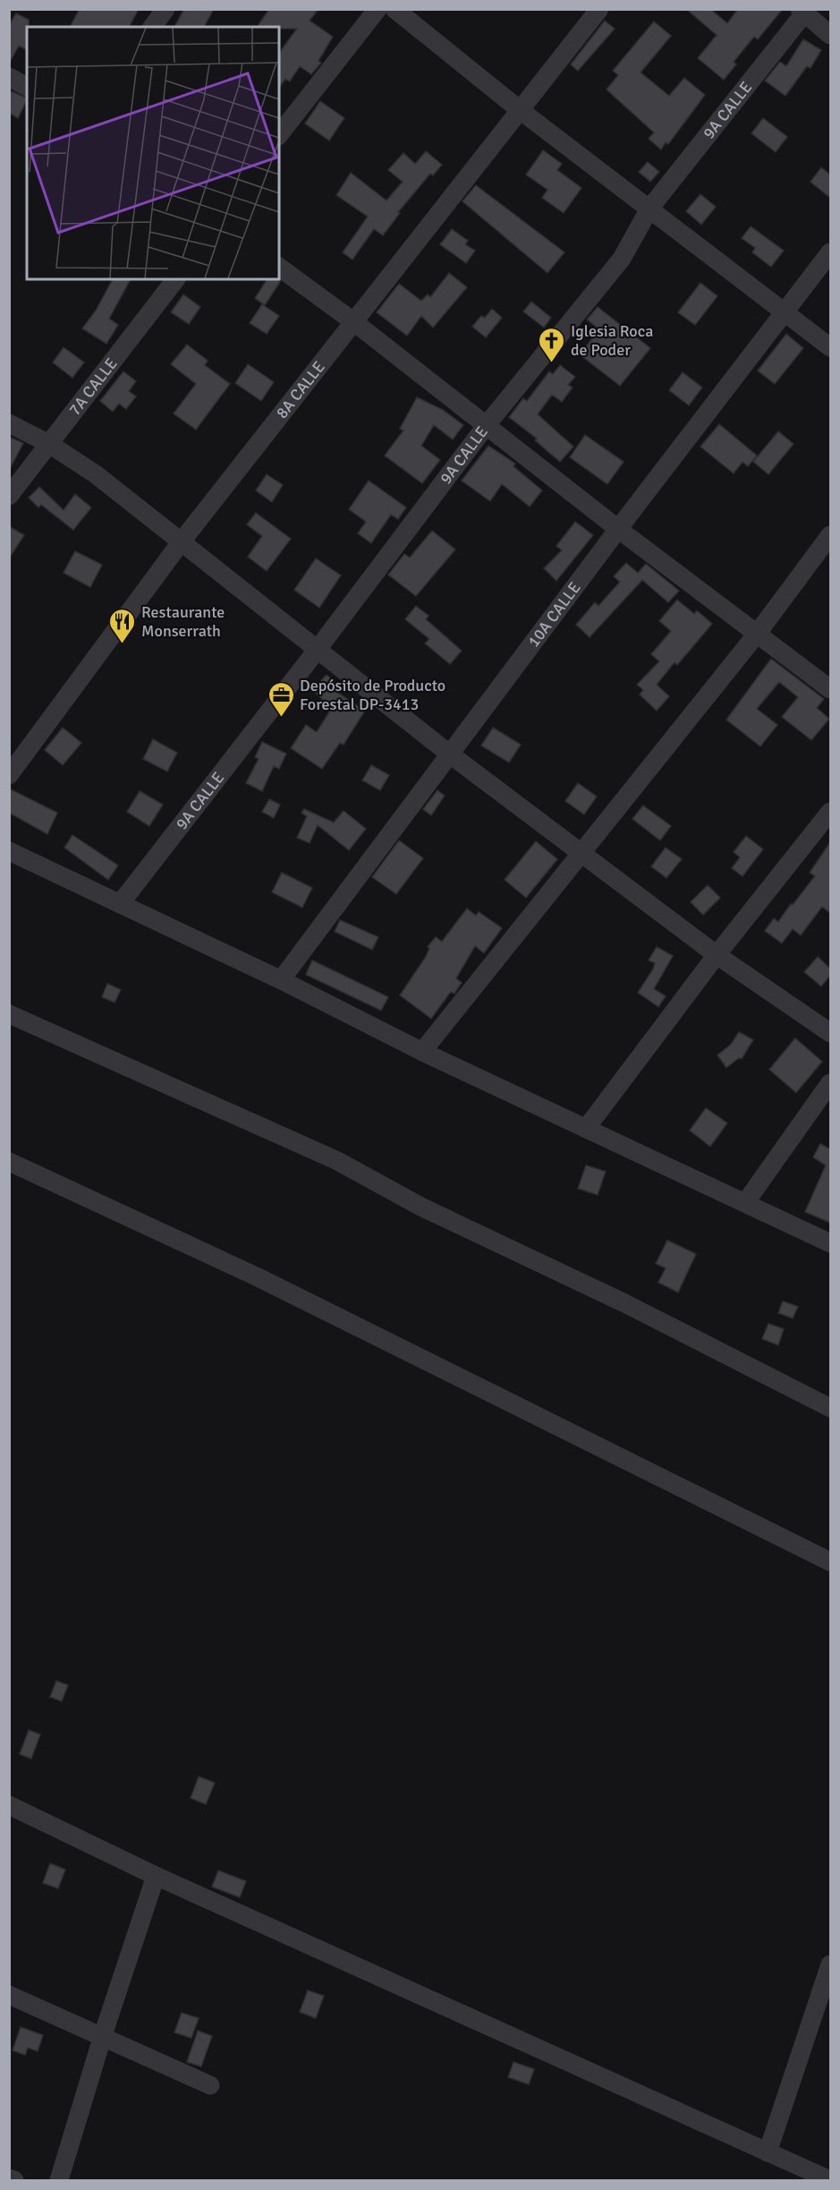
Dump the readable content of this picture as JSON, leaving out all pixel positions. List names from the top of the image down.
{
  "streets": {
    "street": [
      "9A CALLE",
      "7A CALLE",
      "8A CALLE",
      "10A CALLE"
    ]
  },
  "places": {
    "church": ["Iglesia Roca de Poder"],
    "restaurant": ["Restaurante Monserrath"],
    "office": ["Depósito de Producto Forestal DP-3413"]
  }
}
